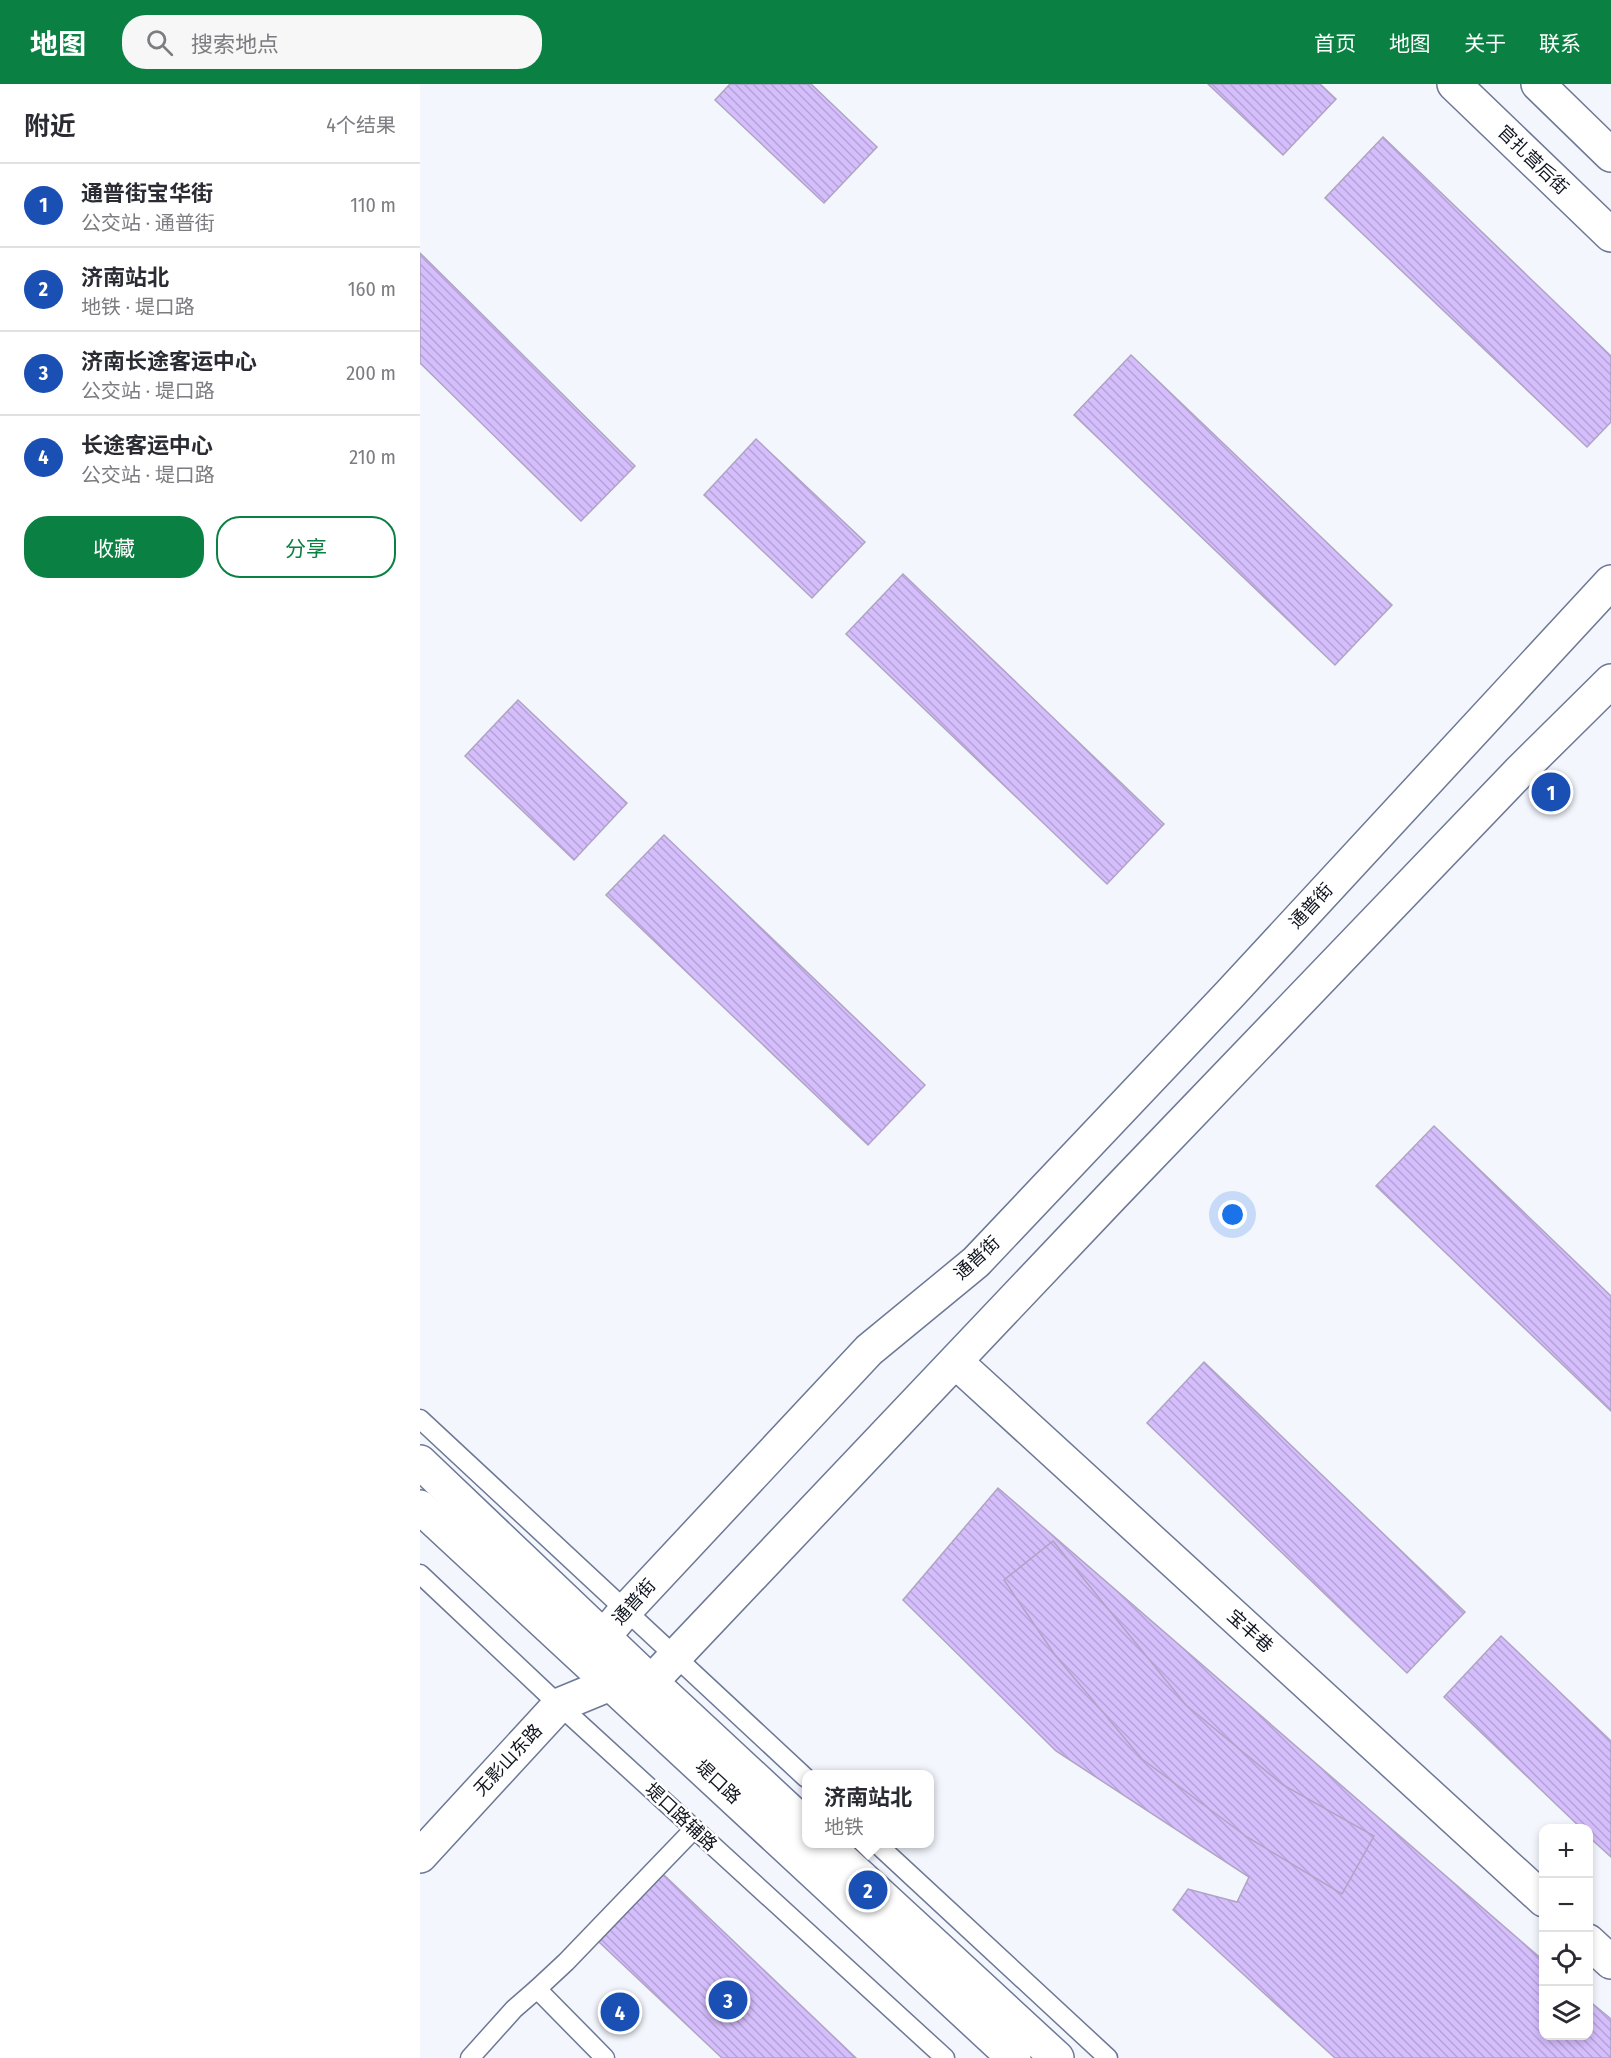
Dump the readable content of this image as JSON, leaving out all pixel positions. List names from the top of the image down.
{
  "streets": {
    "main road": [
      "官扎营后街",
      "通普街",
      "宝丰巷",
      "无影山东路",
      "堤口路"
    ],
    "lane": ["堤口路辅路"]
  },
  "crossings": [
    ["通普街", "无影山东路"],
    ["通普街", "堤口路"],
    ["无影山东路", "堤口路"],
    ["无影山东路", "堤口路辅路"]
  ],
  "page": {
    "header": "地图",
    "search": "搜索地点",
    "nav": [
      "首页",
      "地图",
      "关于",
      "联系"
    ],
    "heading": ["附近", "4个结果"],
    "list": [
      {
        "mark": "1",
        "name": "通普街宝华街",
        "note": "公交站 · 通普街",
        "value": "110 m"
      },
      {
        "mark": "2",
        "name": "济南站北",
        "note": "地铁 · 堤口路",
        "value": "160 m"
      },
      {
        "mark": "3",
        "name": "济南长途客运中心",
        "note": "公交站 · 堤口路",
        "value": "200 m"
      },
      {
        "mark": "4",
        "name": "长途客运中心",
        "note": "公交站 · 堤口路",
        "value": "210 m"
      }
    ],
    "buttons": ["收藏", "分享"],
    "pins": [
      "1",
      "2",
      "3",
      "4"
    ],
    "popup": ["济南站北", "地铁"],
    "map_buttons": ["+", "−"]
  }
}
